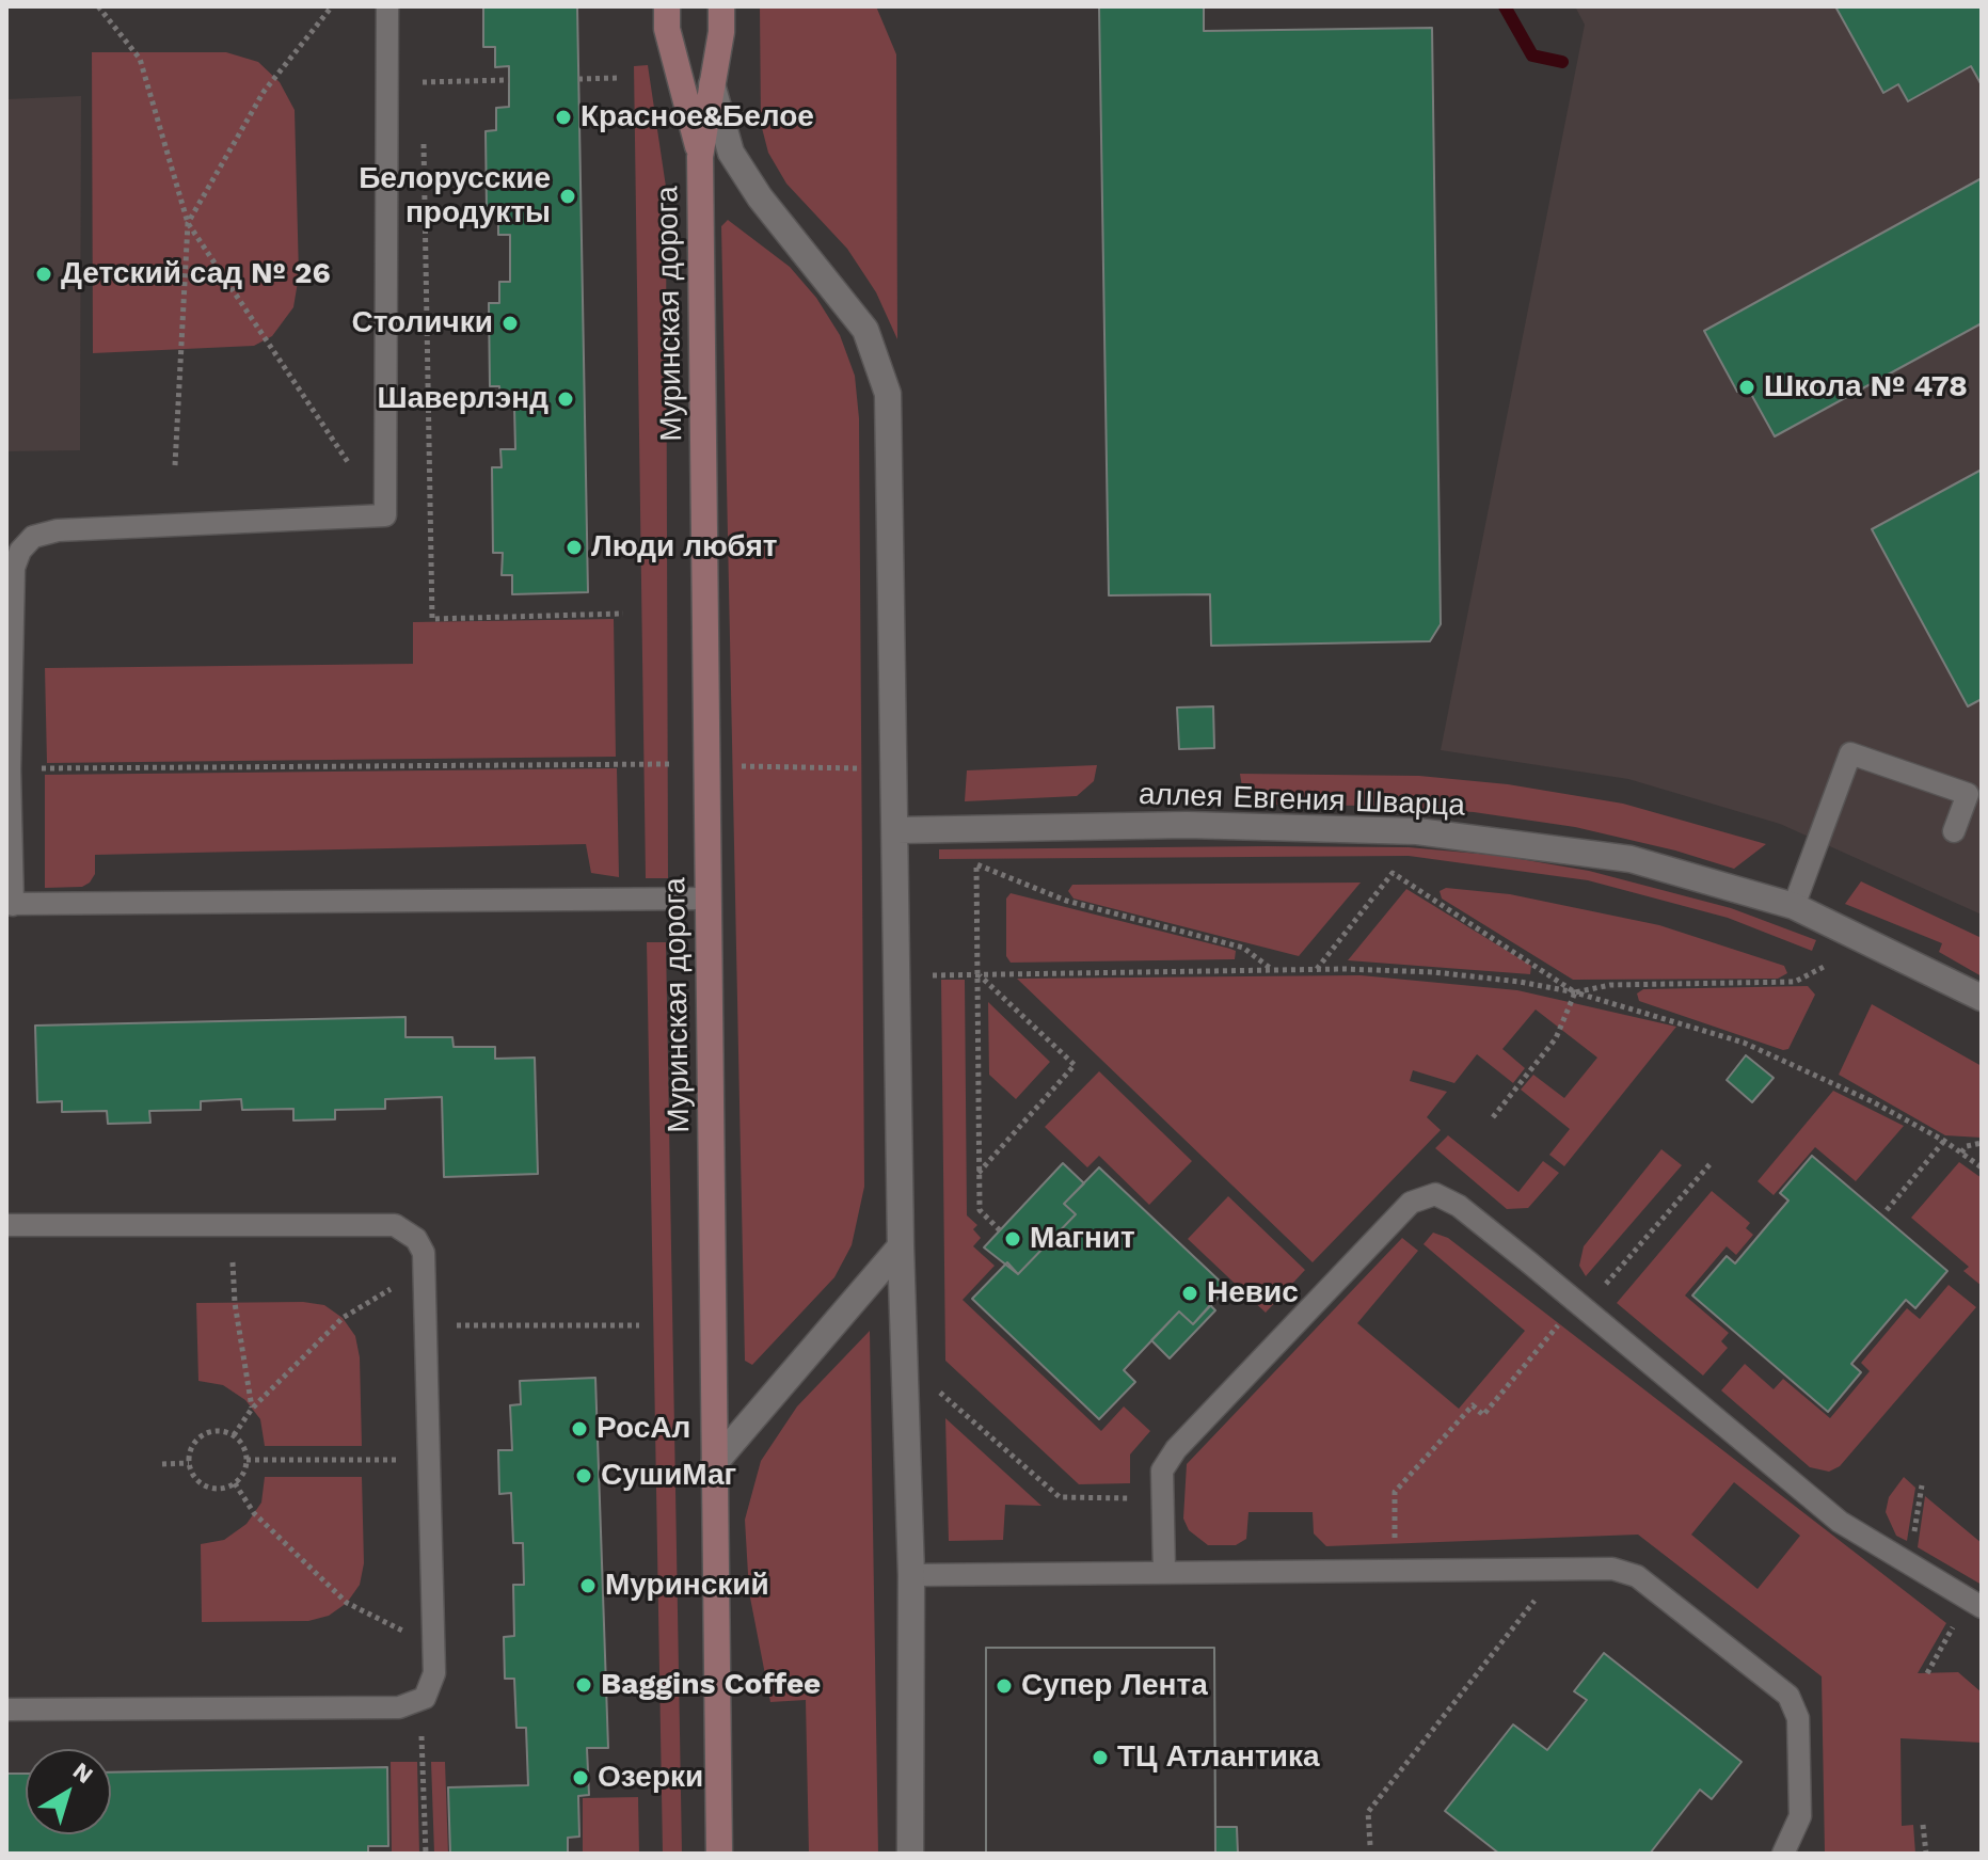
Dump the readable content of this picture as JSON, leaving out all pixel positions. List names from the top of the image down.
{
  "streets": {
    "street": ["Муринская дорога", "аллея Евгения Шварца"]
  },
  "places": [
    "Красное&Белое",
    "Белорусские продукты",
    "Детский сад № 26",
    "Столички",
    "Школа № 478",
    "Шаверлэнд",
    "Люди любят",
    "Магнит",
    "Невис",
    "РосАл",
    "СушиМаг",
    "Муринский",
    "Baggins Coffee",
    "Супер Лента",
    "ТЦ Атлантика",
    "Озерки"
  ],
  "north": "top right"
}
